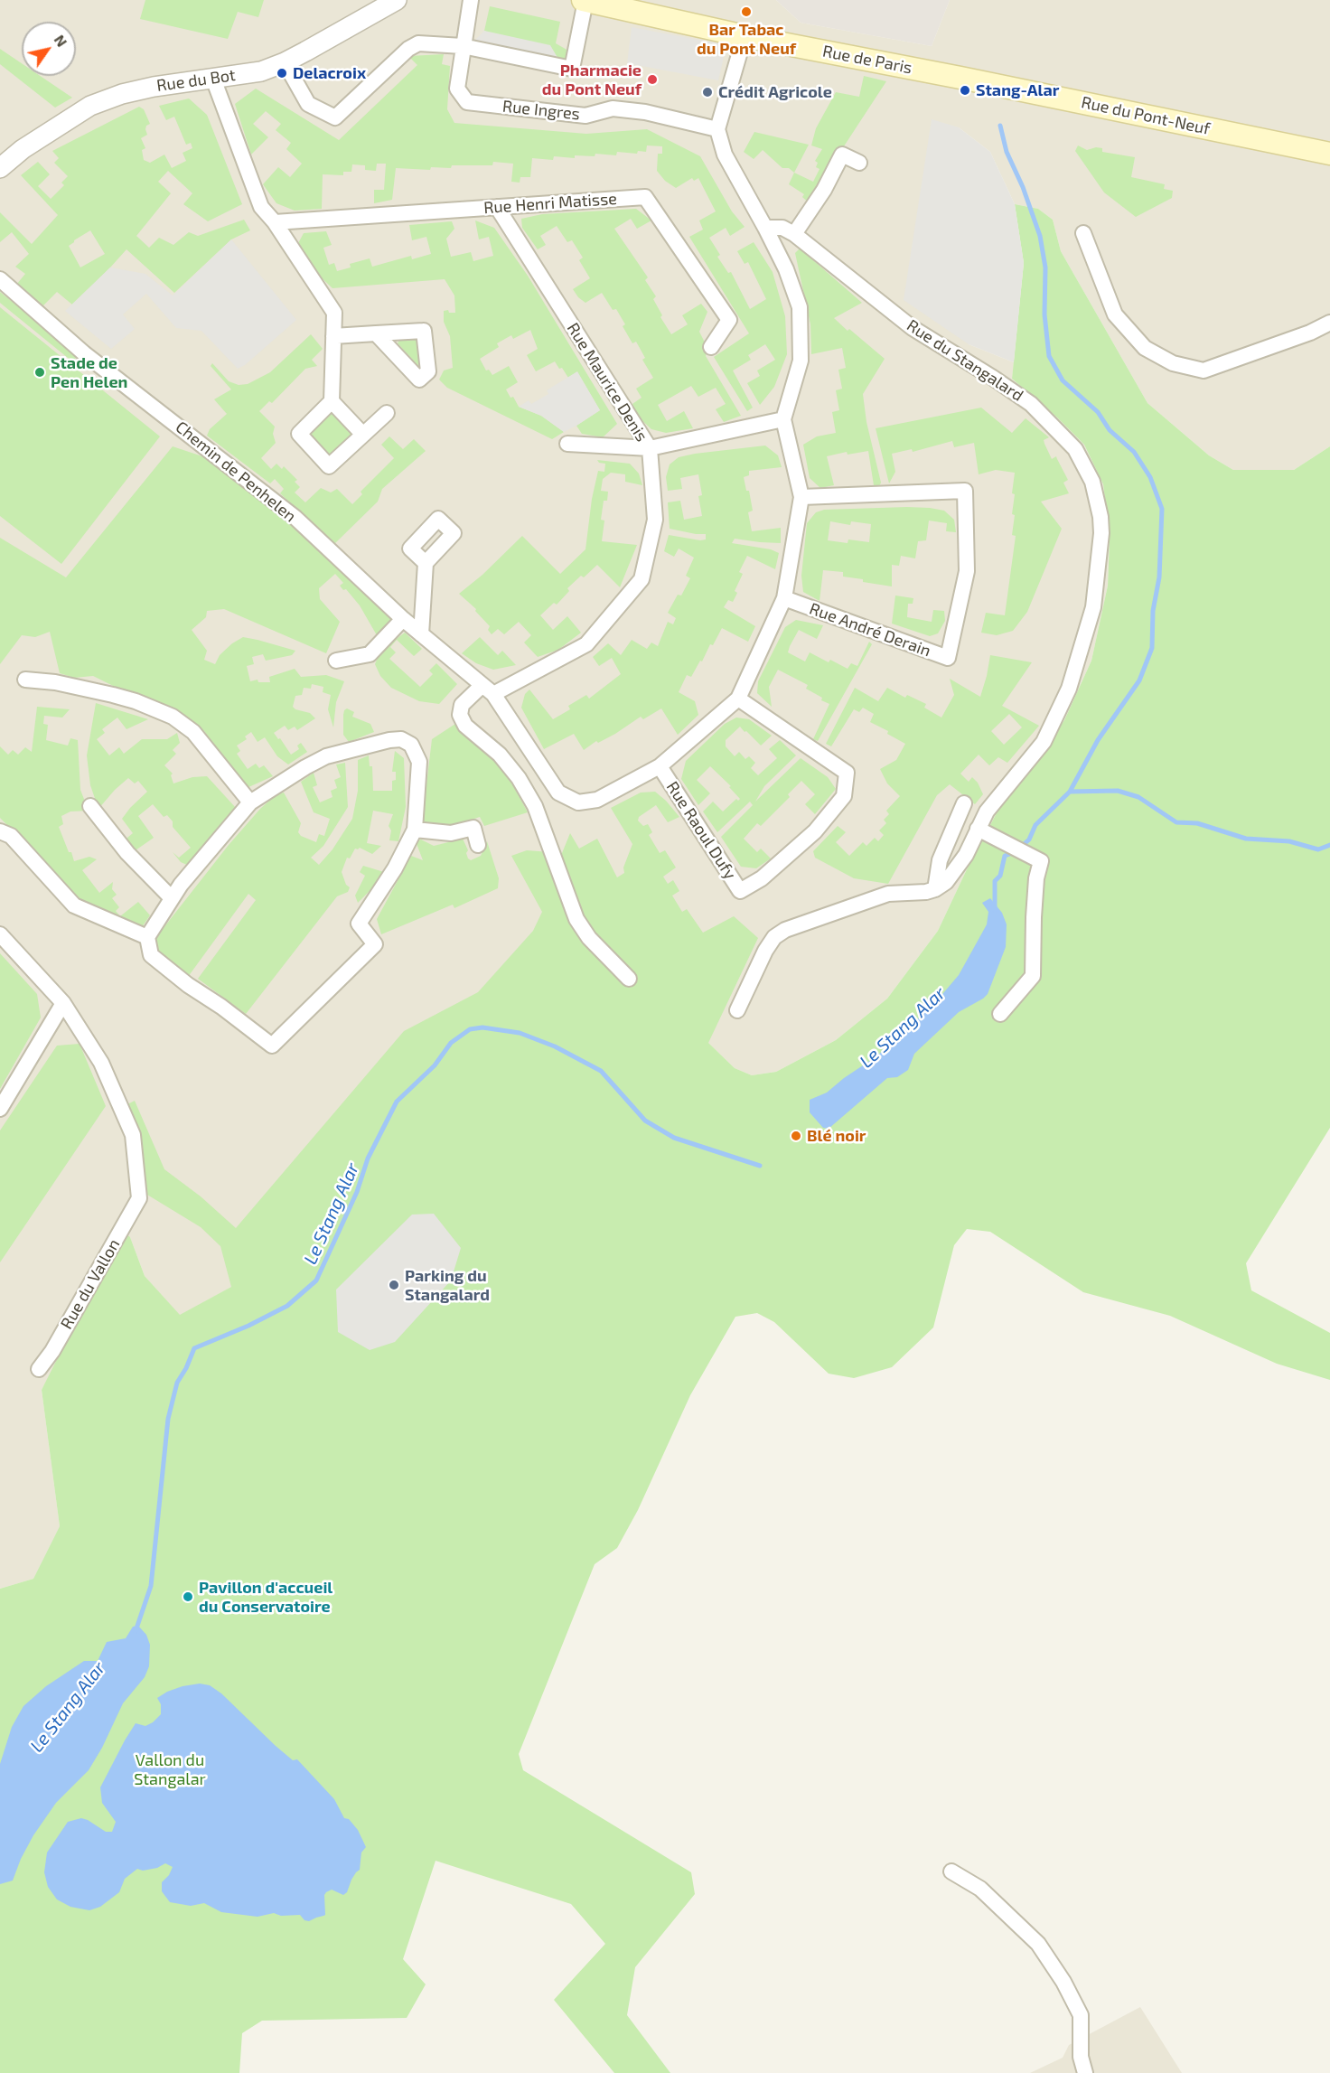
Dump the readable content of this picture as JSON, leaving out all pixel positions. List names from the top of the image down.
{
  "streets": {
    "main road": ["Rue de Paris", "Rue du Pont-Neuf"],
    "street": [
      "Rue du Bot",
      "Rue Ingres",
      "Rue Henri Matisse",
      "Rue du Stangalard",
      "Rue Maurice Denis",
      "Chemin de Penhelen",
      "Rue André Derain",
      "Rue Raoul Dufy",
      "Rue du Vallon"
    ]
  },
  "crossings": [
    ["Rue de Paris", "Rue du Pont-Neuf"],
    ["Rue Henri Matisse", "Rue Maurice Denis"],
    ["Rue Maurice Denis", "Chemin de Penhelen"],
    ["Chemin de Penhelen", "Rue Raoul Dufy"]
  ],
  "water": ["Le Stang Alar"],
  "parks": ["Vallon du Stangalar"],
  "places": [
    "Bar Tabac du Pont Neuf",
    "Delacroix",
    "Pharmacie du Pont Neuf",
    "Stang-Alar",
    "Crédit Agricole",
    "Stade de Pen Helen",
    "Blé noir",
    "Parking du Stangalard",
    "Pavillon d'accueil du Conservatoire"
  ],
  "north": "top right"
}
